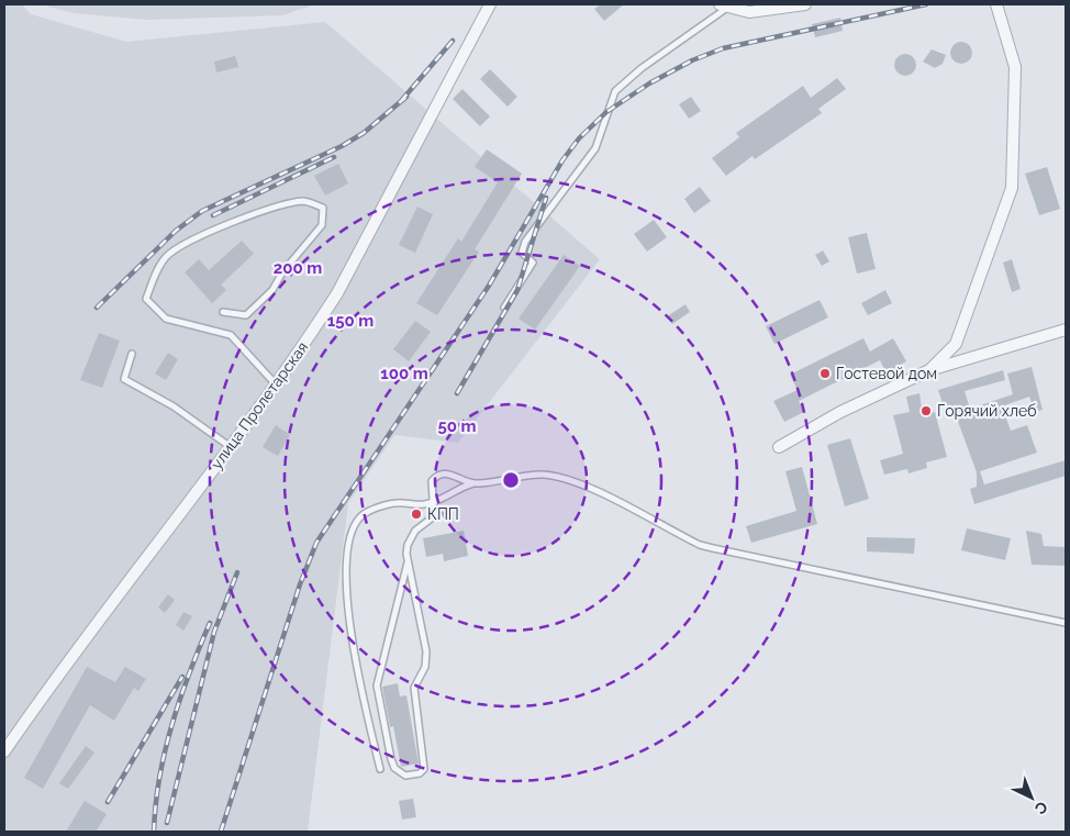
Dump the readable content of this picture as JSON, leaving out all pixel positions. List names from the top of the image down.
{
  "streets": {
    "street": ["улица Пролетарская"]
  },
  "places": ["Гостевой дом", "Горячий хлеб", "КПП"],
  "north": "bottom right",
  "rings": [
    "200 m",
    "150 m",
    "100 m",
    "50 m"
  ]
}
